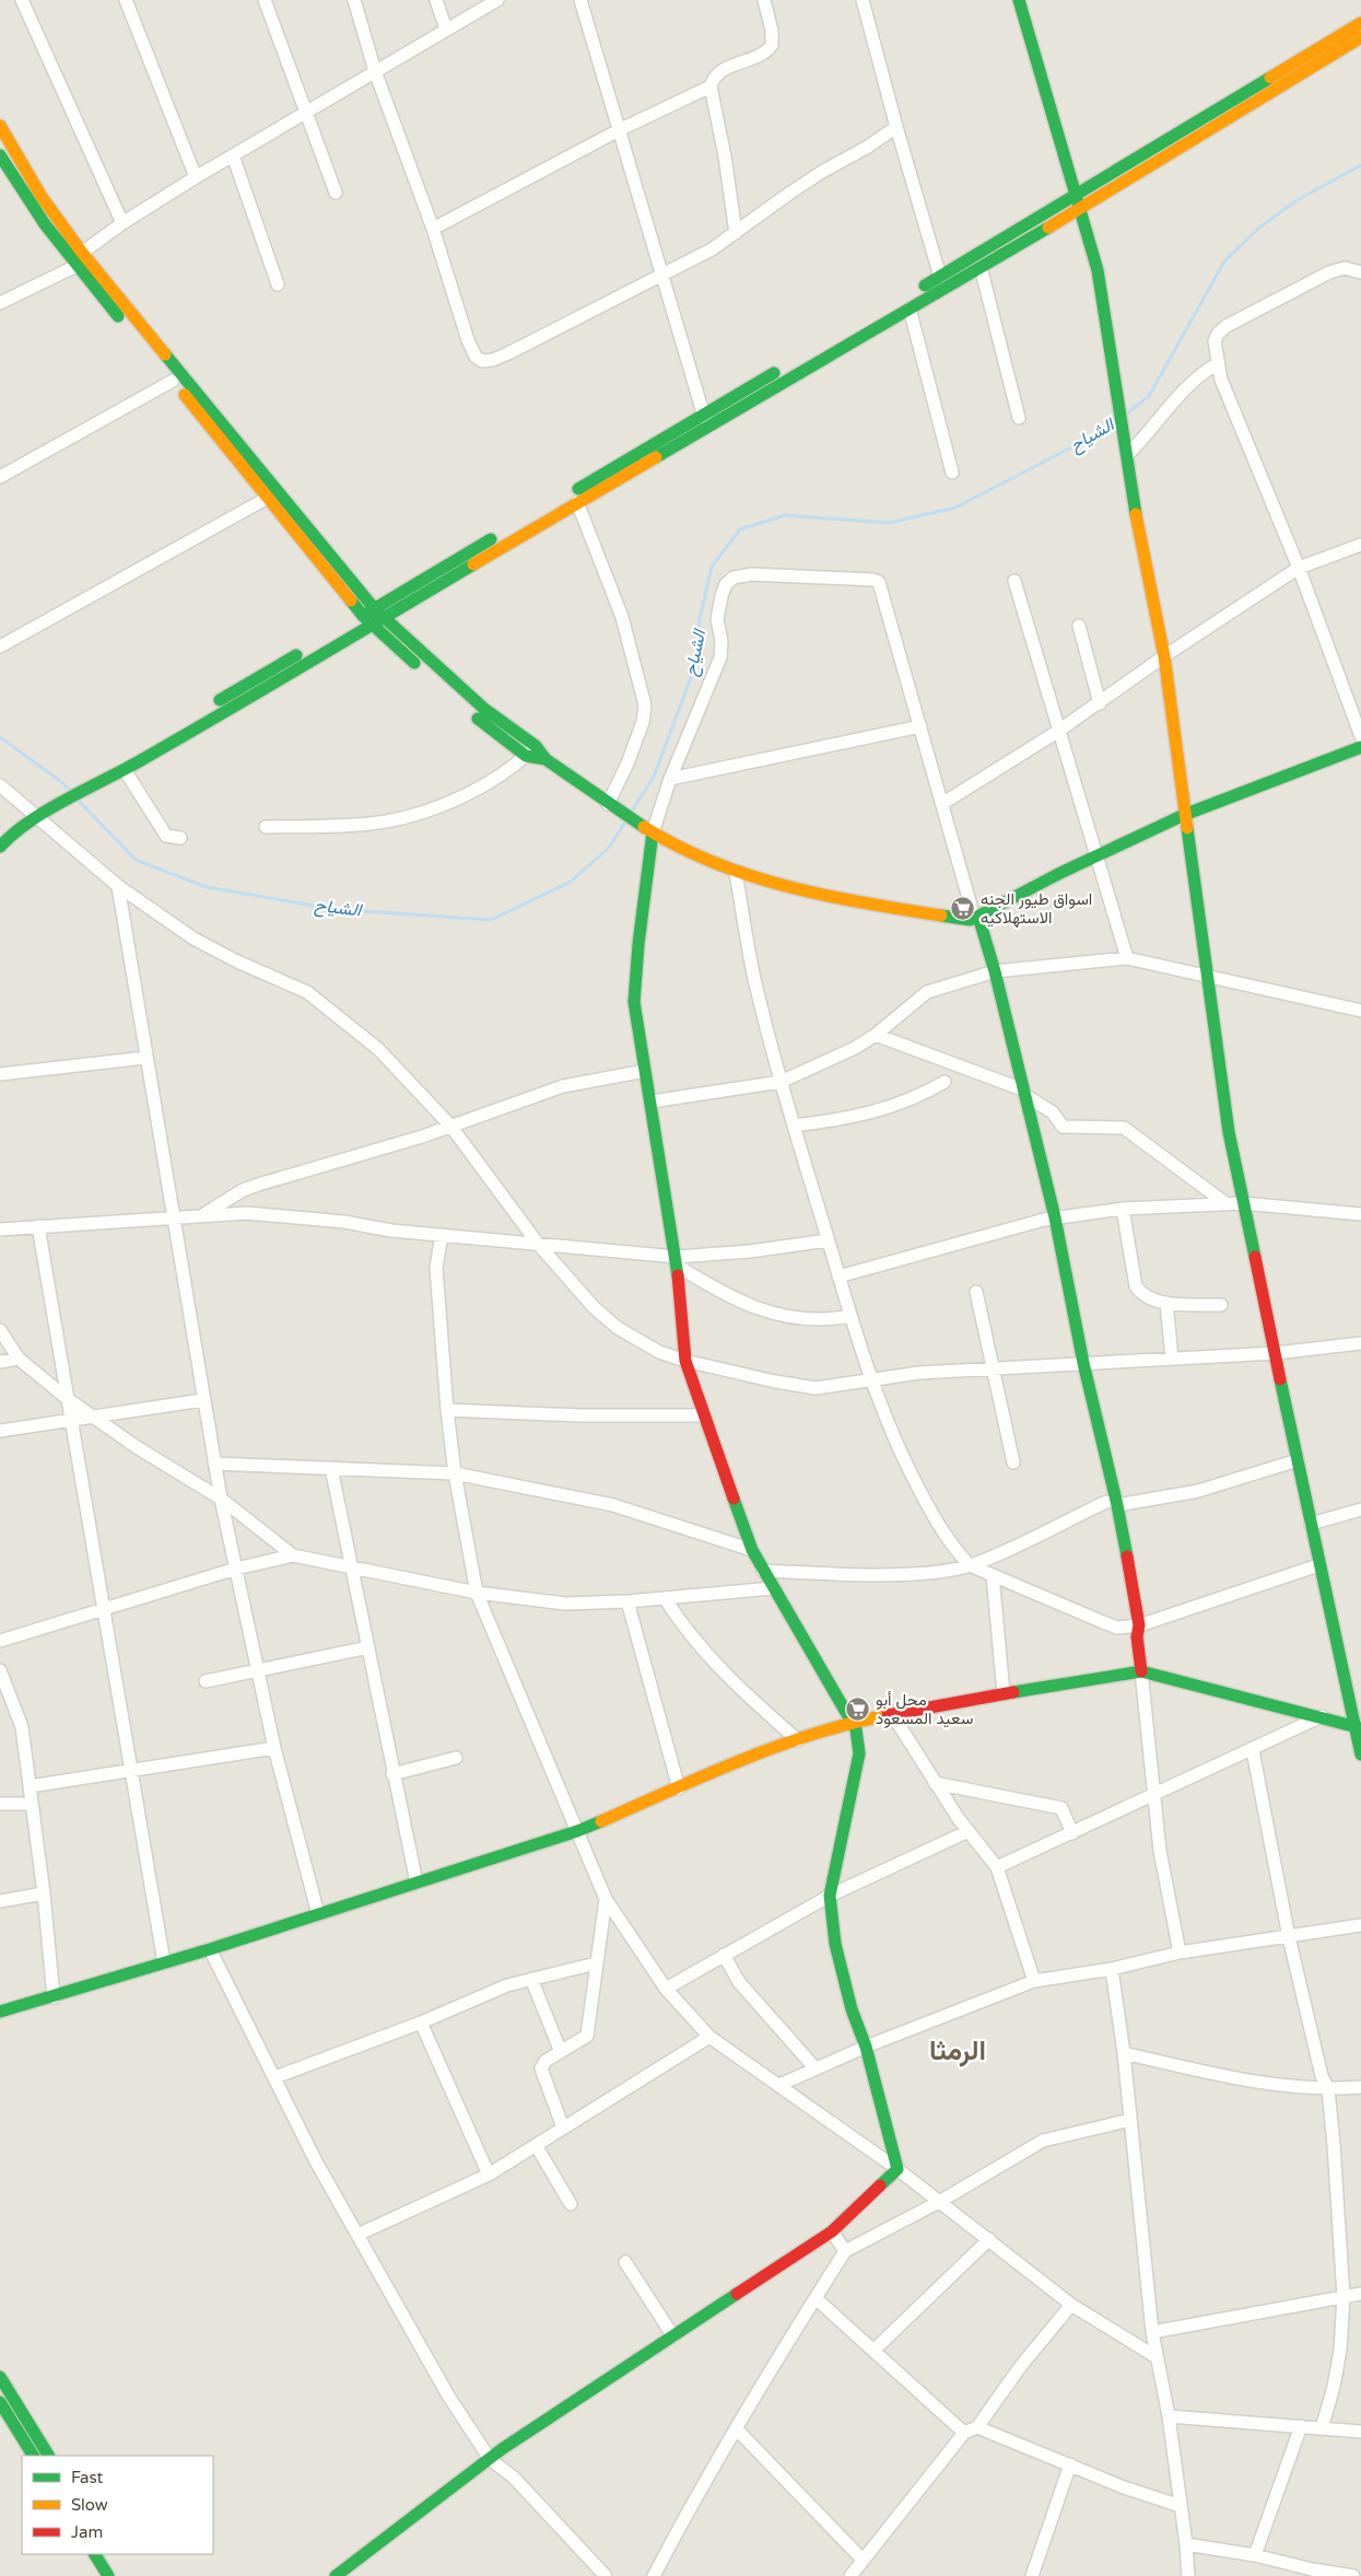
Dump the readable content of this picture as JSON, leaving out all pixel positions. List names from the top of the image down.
{
  "districts": ["الرمثا"],
  "water": ["الشياح"],
  "places": {
    "supermarket": ["اسواق طيور الجنه الاستهلاكيه", "محل أبو سعيد المسعود"]
  },
  "legend": ["Fast", "Slow", "Jam"]
}
